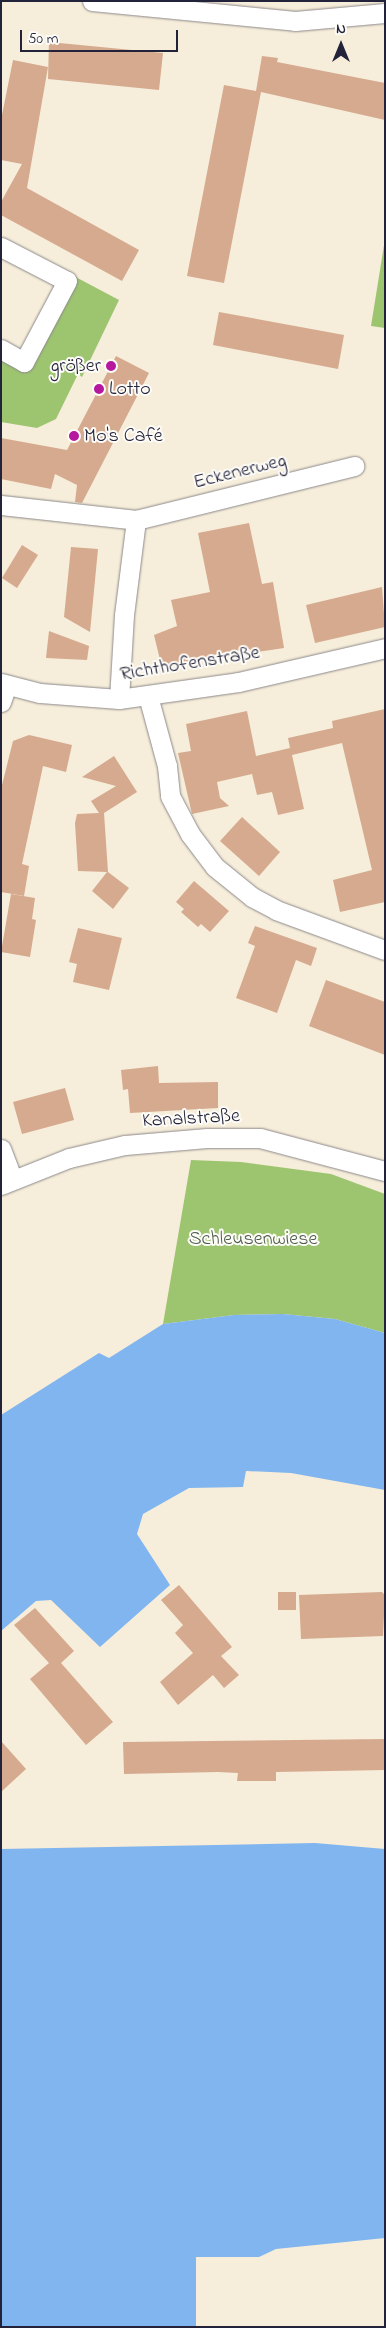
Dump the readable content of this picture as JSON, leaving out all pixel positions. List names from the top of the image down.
{
  "streets": {
    "street": ["Eckenerweg", "Richthofenstraße", "Kanalstraße"]
  },
  "parks": ["Schleusenwiese"],
  "places": ["größer", "Lotto", "Mo's Café"],
  "scale_bar": "50 m",
  "north": "top"
}
